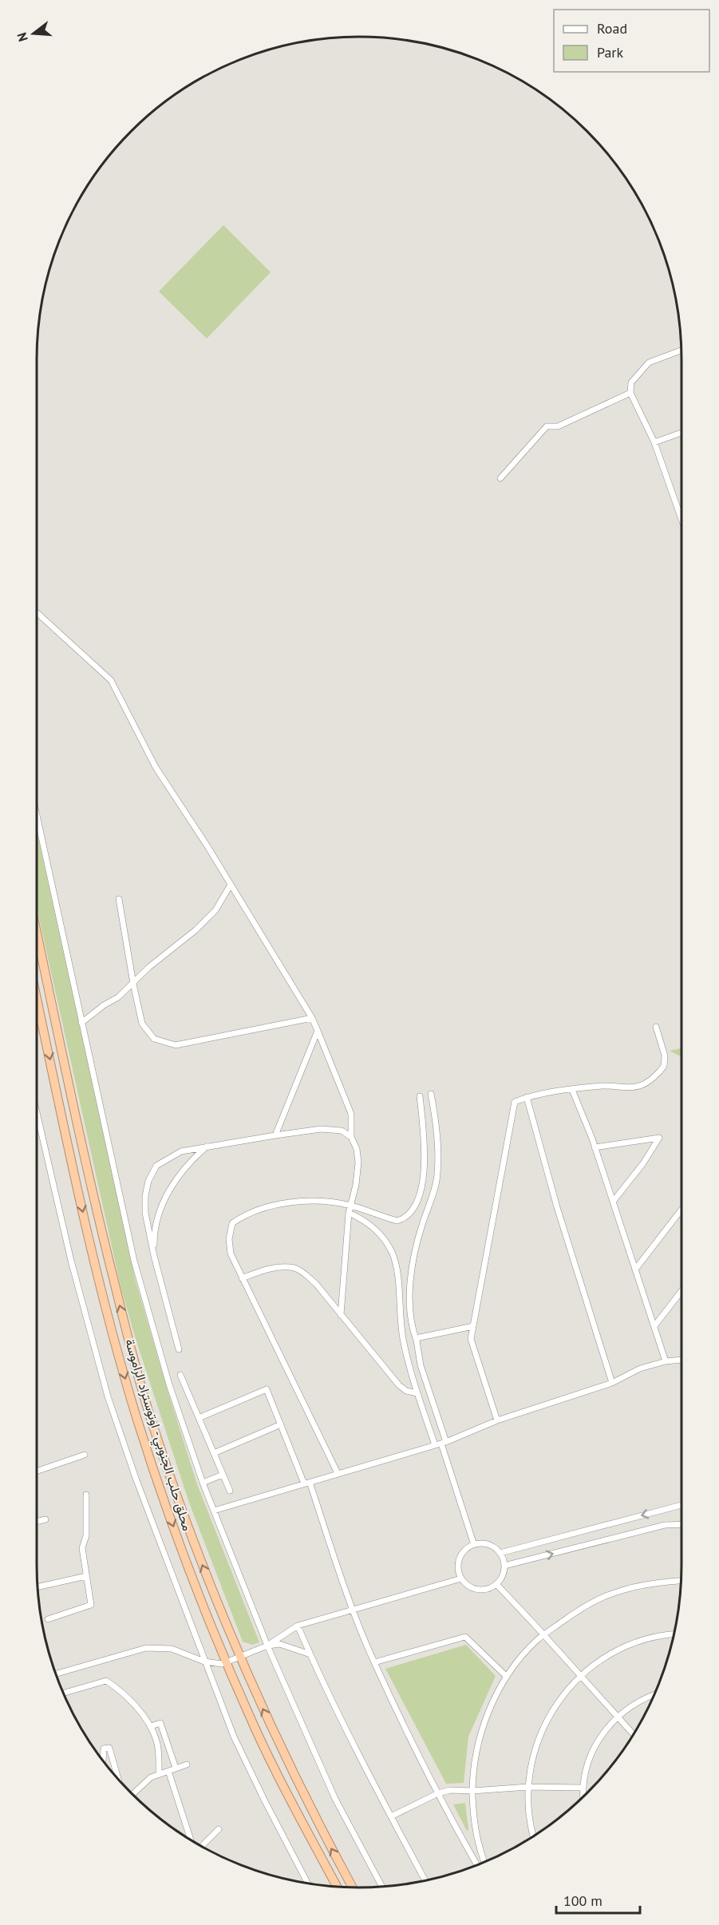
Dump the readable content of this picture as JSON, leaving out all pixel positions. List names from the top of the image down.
{
  "streets": {
    "highway": ["محلق حلب الجنوبي - اوتوستراد الراموسة"]
  },
  "legend": ["Road", "Park"],
  "scale_bar": "100 m",
  "north": "left"
}
